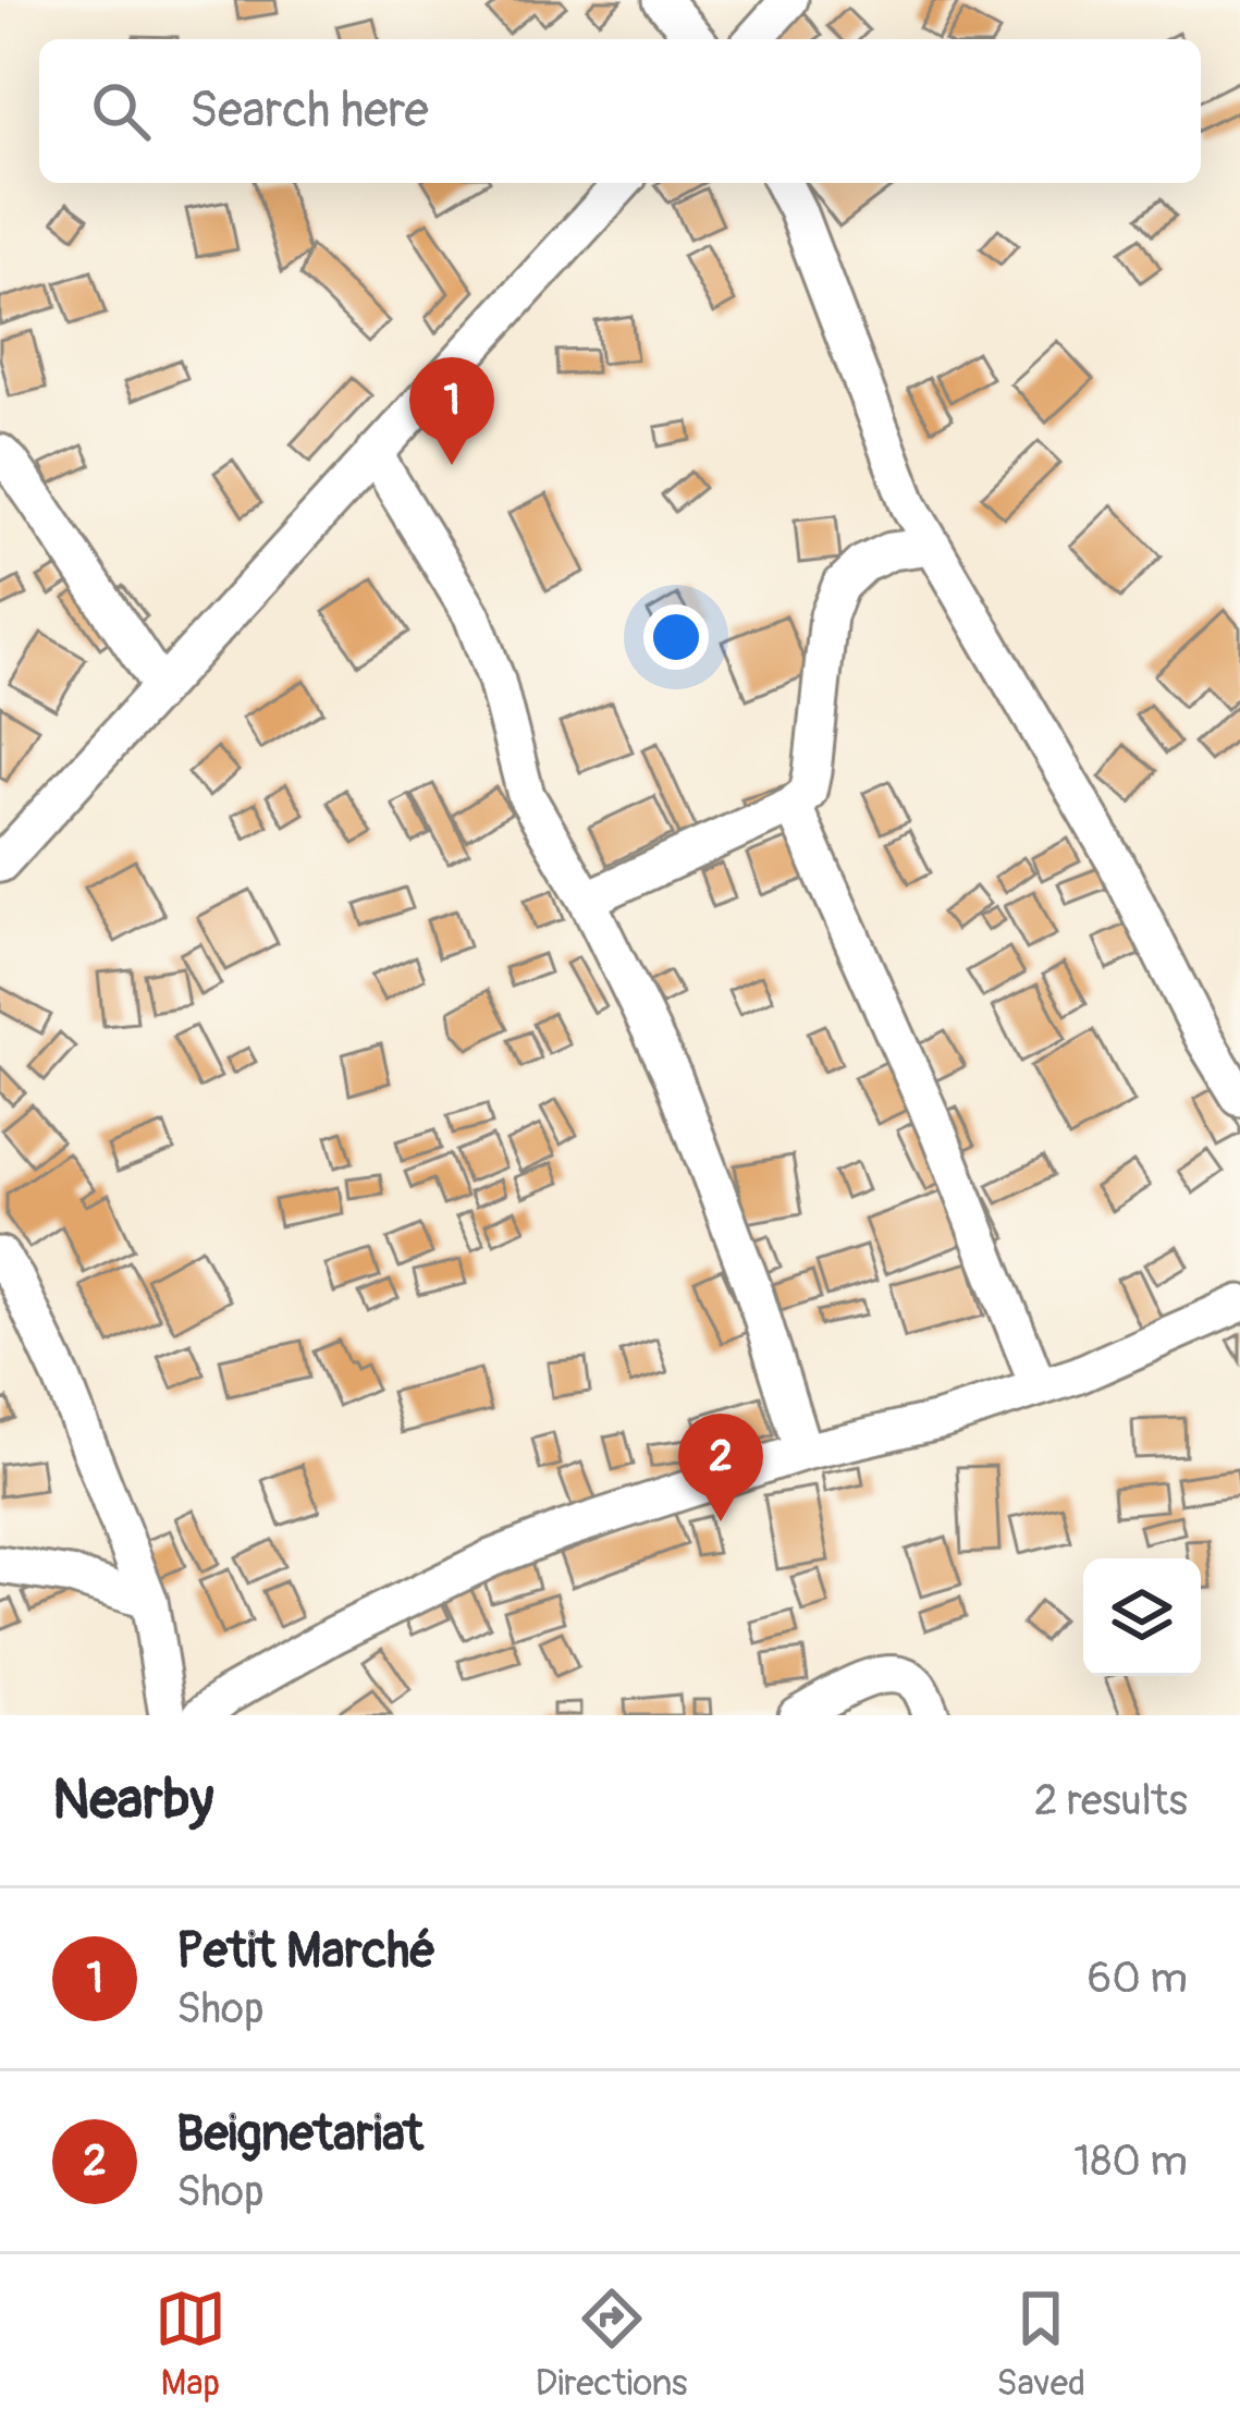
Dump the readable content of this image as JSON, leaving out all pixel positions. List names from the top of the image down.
{
  "page": {
    "search": "Search here",
    "pins": ["1", "2"],
    "heading": ["Nearby", "2 results"],
    "list": [
      {
        "mark": "1",
        "name": "Petit Marché",
        "note": "Shop",
        "value": "60 m"
      },
      {
        "mark": "2",
        "name": "Beignetariat",
        "note": "Shop",
        "value": "180 m"
      }
    ],
    "nav": ["Map", "Directions", "Saved"]
  }
}
